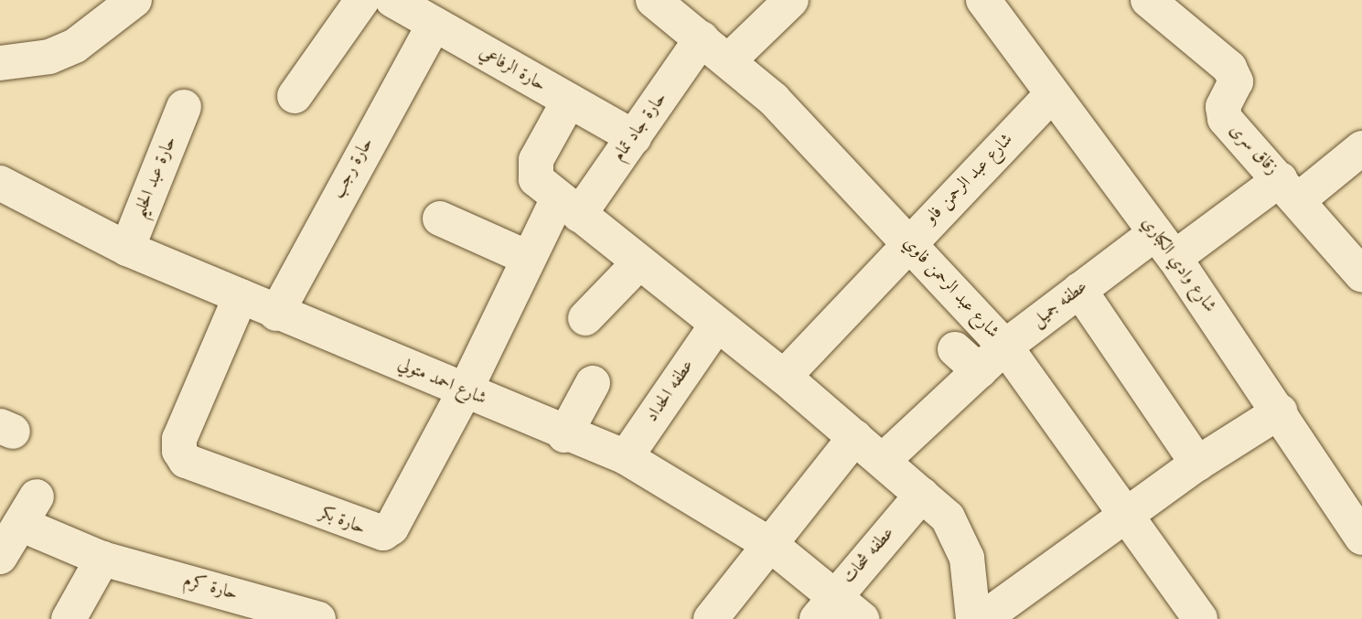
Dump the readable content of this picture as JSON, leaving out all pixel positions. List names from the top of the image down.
{
  "streets": {
    "street": [
      "حارة الرفاعي",
      "حارة جاد تمام",
      "زقاق سرى",
      "حارة رجب",
      "حارة عبد الحليم",
      "شارع عبد الرحمن فاو",
      "شارع وادي الكباري",
      "شارع عبد الرحمن فاوي",
      "عطفه جميل",
      "شارع احمد متولي",
      "عطفه الحداد",
      "حارة بكر",
      "عطفه شحات",
      "حارة كرم"
    ]
  },
  "crossings": [
    ["حارة الرفاعي", "حارة جاد تمام"],
    ["حارة الرفاعي", "حارة رجب"],
    ["حارة جاد تمام", "شارع عبد الرحمن فاوي"],
    ["حارة جاد تمام", "حارة بكر"],
    ["زقاق سرى", "عطفه جميل"],
    ["حارة رجب", "شارع احمد متولي"],
    ["حارة عبد الحليم", "شارع احمد متولي"],
    ["شارع عبد الرحمن فاو", "شارع وادي الكباري"],
    ["شارع عبد الرحمن فاو", "شارع عبد الرحمن فاوي"],
    ["شارع وادي الكباري", "عطفه جميل"],
    ["شارع عبد الرحمن فاوي", "عطفه جميل"],
    ["شارع احمد متولي", "عطفه الحداد"],
    ["شارع احمد متولي", "حارة بكر"],
    ["شارع احمد متولي", "عطفه شحات"]
  ]
}
